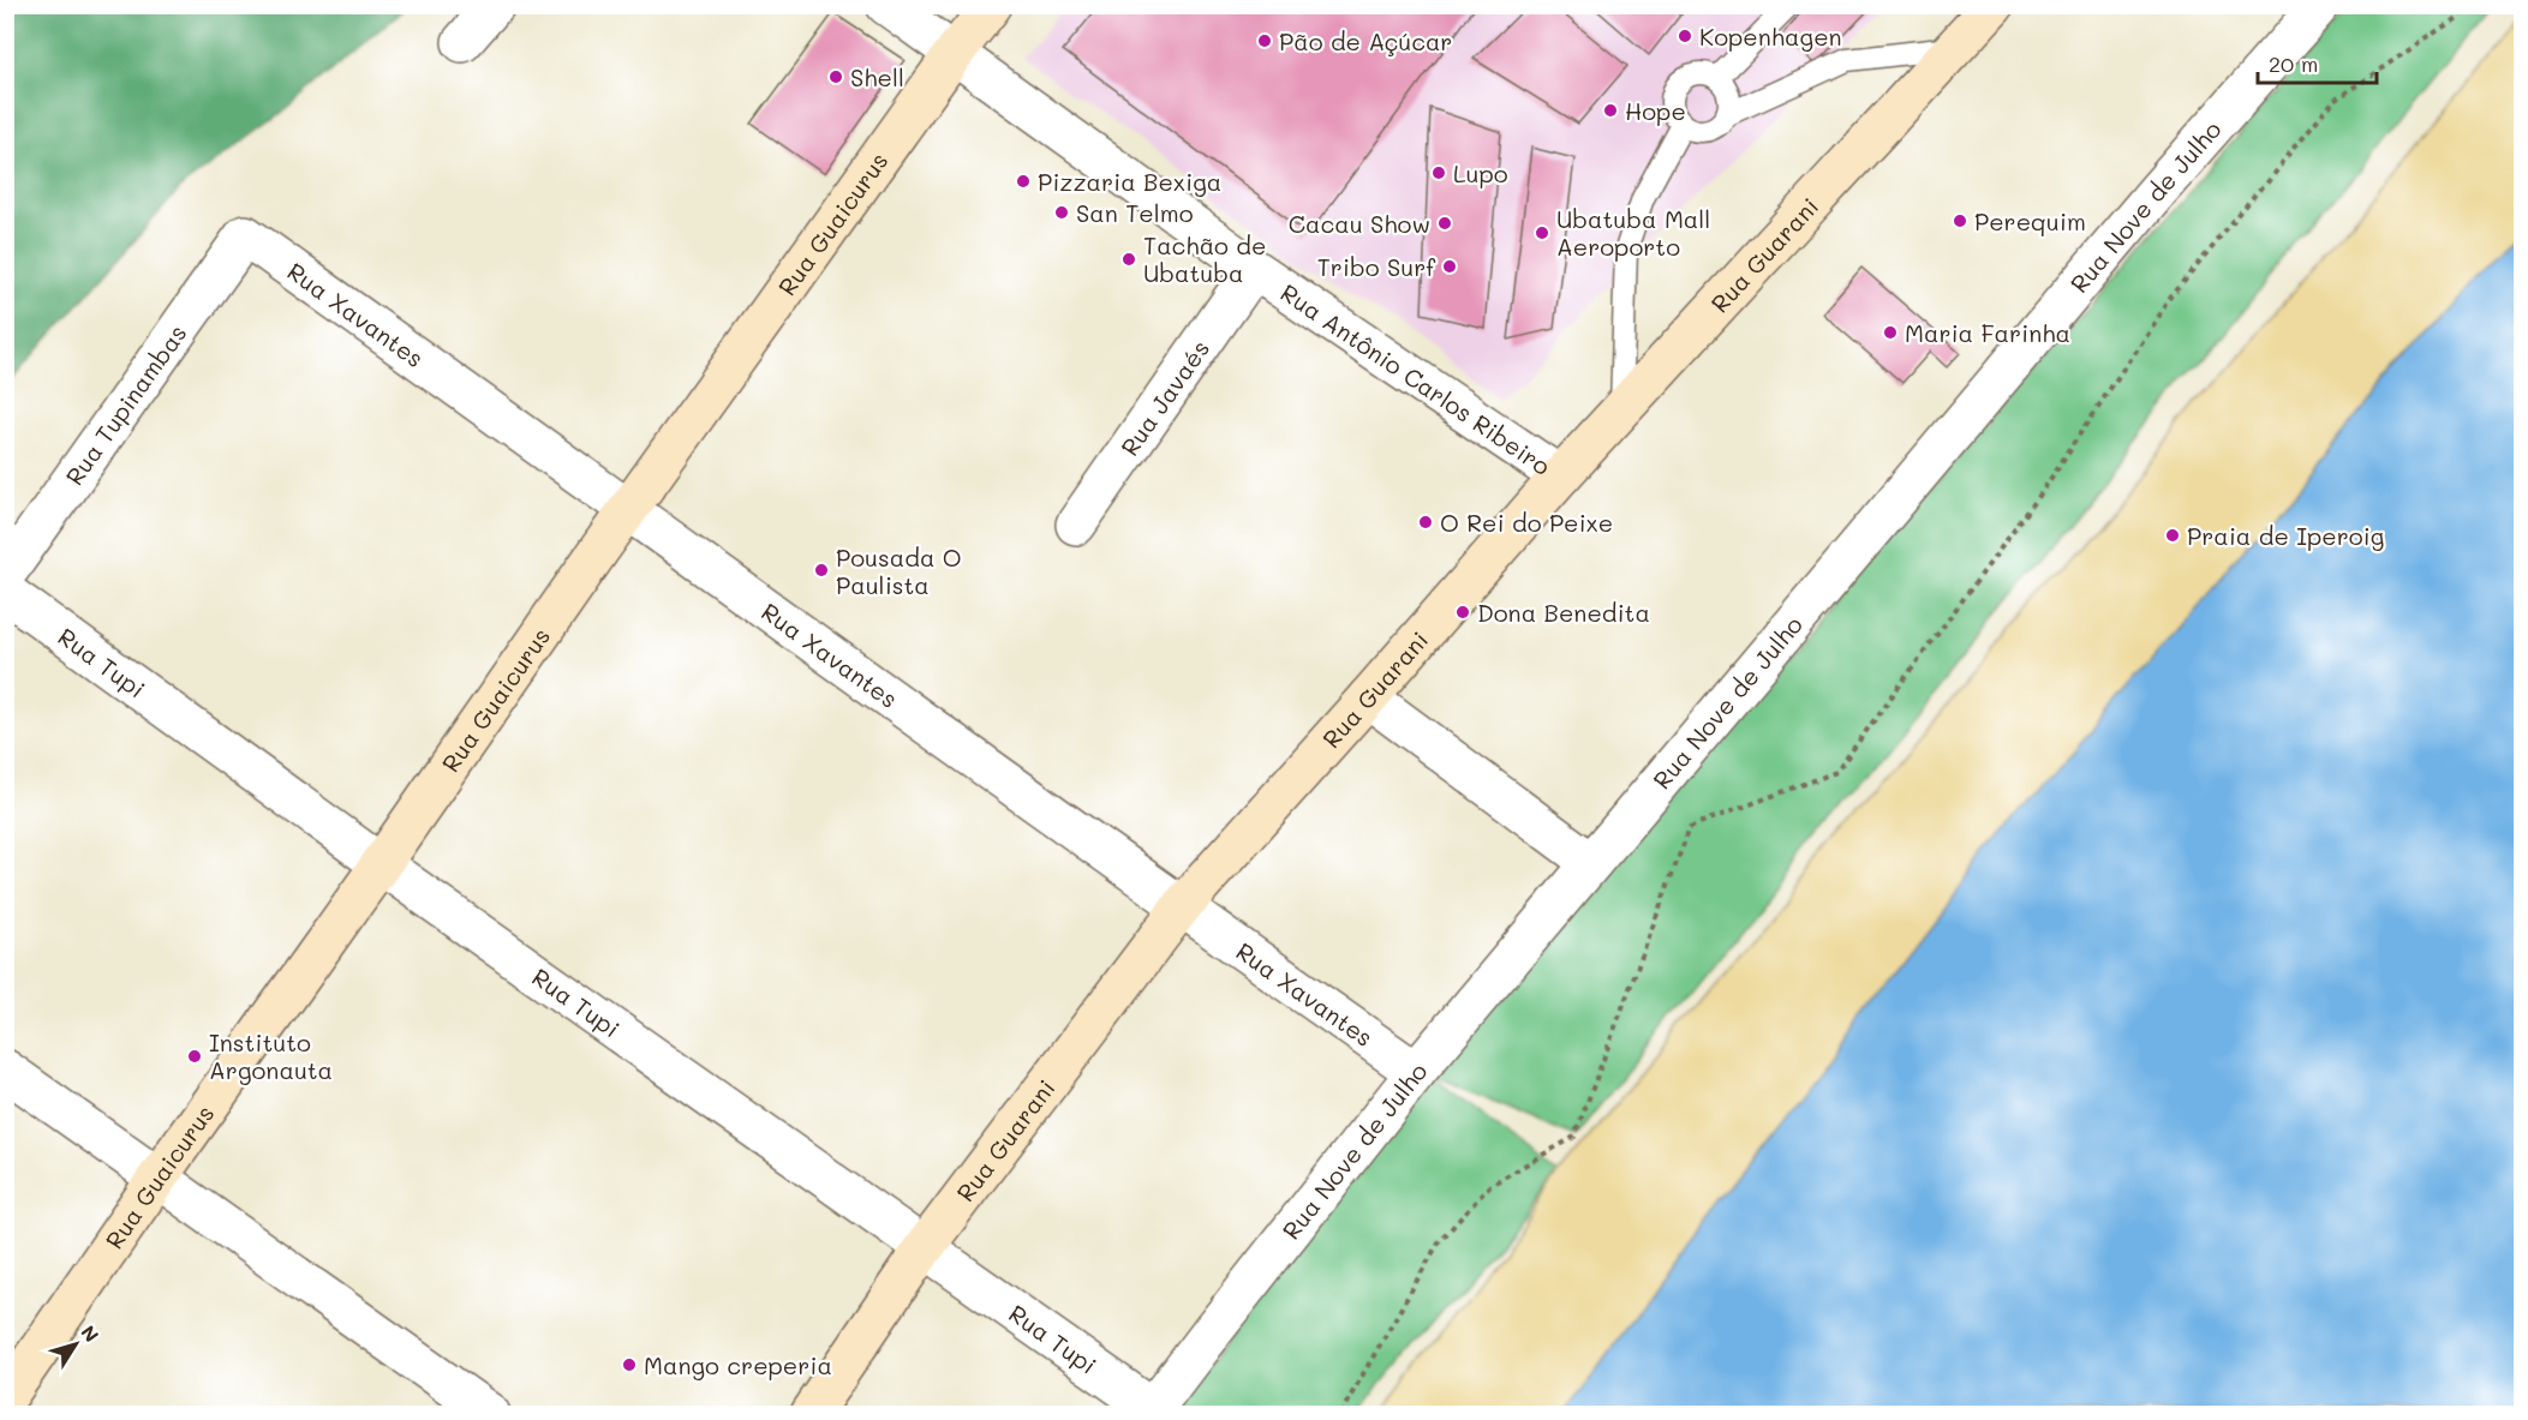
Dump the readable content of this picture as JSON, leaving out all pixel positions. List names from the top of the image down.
{
  "streets": {
    "main road": ["Rua Guaicurus", "Rua Guarani"],
    "street": [
      "Rua Nove de Julho",
      "Rua Xavantes",
      "Rua Antônio Carlos Ribeiro",
      "Rua Javaés",
      "Rua Tupinambas",
      "Rua Tupi"
    ]
  },
  "crossings": [
    ["Rua Nove de Julho", "Rua Xavantes"],
    ["Rua Nove de Julho", "Rua Tupi"],
    ["Rua Guaicurus", "Rua Xavantes"],
    ["Rua Guaicurus", "Rua Antônio Carlos Ribeiro"],
    ["Rua Guaicurus", "Rua Tupi"],
    ["Rua Guarani", "Rua Xavantes"],
    ["Rua Guarani", "Rua Antônio Carlos Ribeiro"],
    ["Rua Guarani", "Rua Tupi"],
    ["Rua Xavantes", "Rua Tupinambas"],
    ["Rua Antônio Carlos Ribeiro", "Rua Javaés"]
  ],
  "places": [
    "Kopenhagen",
    "Pão de Açúcar",
    "Shell",
    "Hope",
    "Lupo",
    "Pizzaria Bexiga",
    "San Telmo",
    "Perequim",
    "Cacau Show",
    "Ubatuba Mall Aeroporto",
    "Tachão de Ubatuba",
    "Tribo Surf",
    "Maria Farinha",
    "O Rei do Peixe",
    "Praia de Iperoig",
    "Pousada O Paulista",
    "Dona Benedita",
    "Instituto Argonauta",
    "Mango creperia"
  ],
  "scale_bar": "20 m",
  "north": "top right"
}
